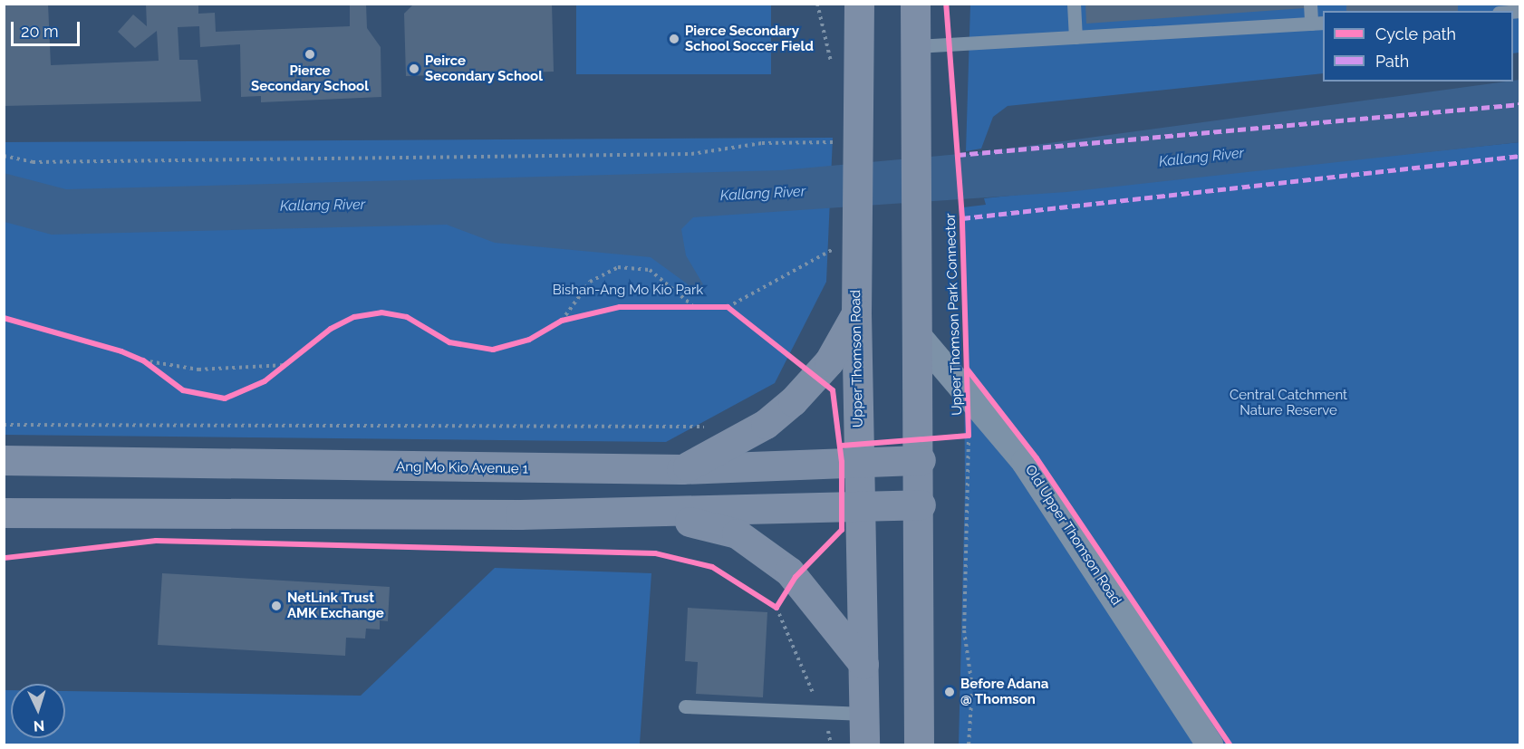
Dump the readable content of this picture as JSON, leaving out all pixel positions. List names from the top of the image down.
{
  "streets": {
    "main road": ["Upper Thomson Road", "Ang Mo Kio Avenue 1"],
    "street": ["Old Upper Thomson Road"],
    "cycle path": ["Upper Thomson Park Connector"]
  },
  "crossings": [
    ["Upper Thomson Park Connector", "Old Upper Thomson Road"],
    ["Upper Thomson Road", "Ang Mo Kio Avenue 1"]
  ],
  "water": ["Kallang River"],
  "parks": ["Bishan-Ang Mo Kio Park", "Central Catchment Nature Reserve"],
  "places": [
    "Pierce Secondary School Soccer Field",
    "Pierce Secondary School",
    "Peirce Secondary School",
    "NetLink Trust AMK Exchange",
    "Before Adana @ Thomson"
  ],
  "legend": ["Cycle path", "Path"],
  "scale_bar": "20 m",
  "north": "bottom"
}
